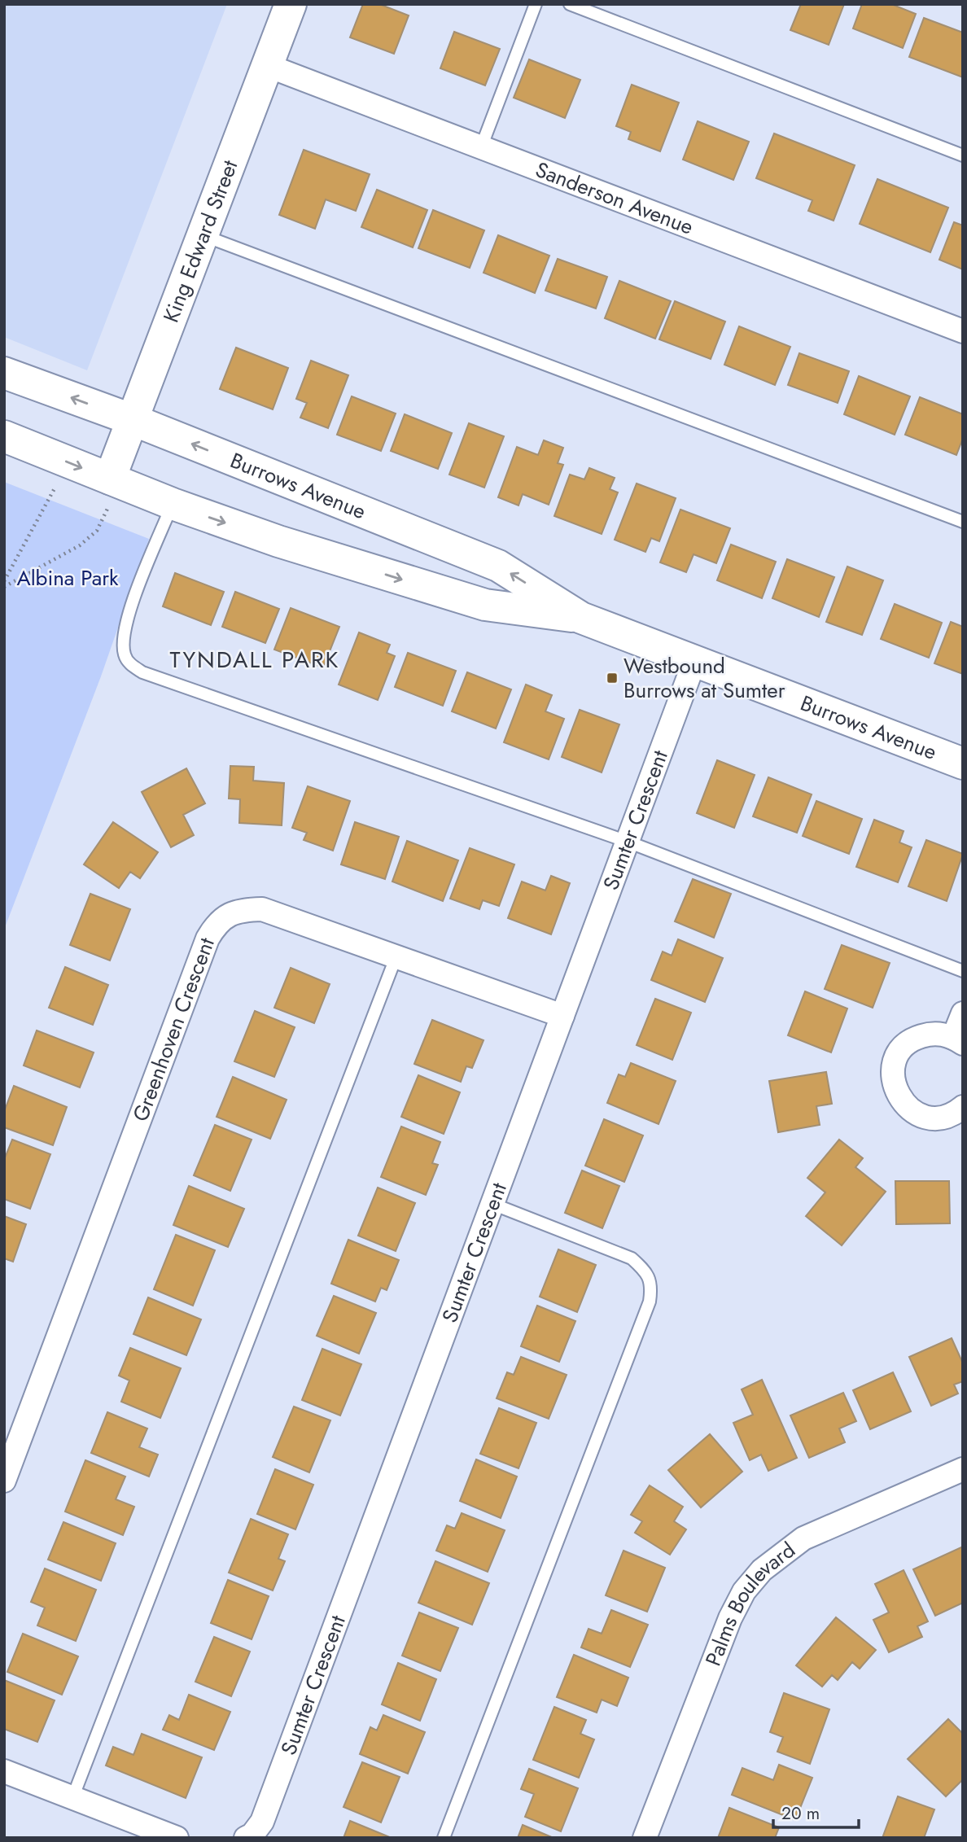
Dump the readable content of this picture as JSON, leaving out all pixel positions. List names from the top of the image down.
{
  "streets": {
    "street": [
      "Sanderson Avenue",
      "King Edward Street",
      "Burrows Avenue",
      "Sumter Crescent",
      "Greenhoven Crescent",
      "Palms Boulevard"
    ]
  },
  "crossings": [
    ["Sanderson Avenue", "King Edward Street"],
    ["King Edward Street", "Burrows Avenue"],
    ["Burrows Avenue", "Sumter Crescent"],
    ["Sumter Crescent", "Greenhoven Crescent"]
  ],
  "districts": ["TYNDALL PARK"],
  "parks": ["Albina Park"],
  "places": {
    "transit": ["Westbound Burrows at Sumter"]
  },
  "scale_bar": "20 m"
}
